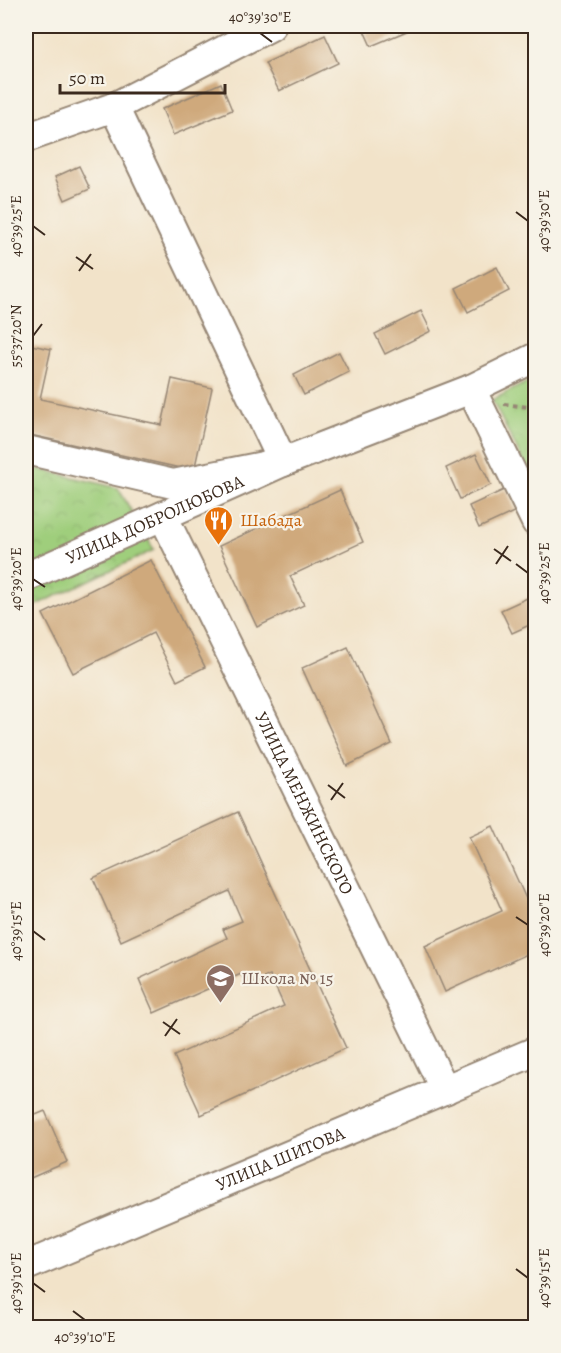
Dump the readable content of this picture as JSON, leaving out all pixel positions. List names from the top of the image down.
{
  "streets": {
    "street": ["УЛИЦА ДОБРОЛЮБОВА", "УЛИЦА МЕНЖИНСКОГО", "УЛИЦА ШИТОВА"]
  },
  "crossings": [
    ["УЛИЦА ДОБРОЛЮБОВА", "УЛИЦА МЕНЖИНСКОГО"],
    ["УЛИЦА МЕНЖИНСКОГО", "УЛИЦА ШИТОВА"]
  ],
  "places": {
    "restaurant": ["Шабада"],
    "school or university": ["Школа № 15"]
  },
  "scale_bar": "50 m",
  "coordinates": [
    "40°39'30\"E",
    "40°39'25\"E",
    "55°37'20\"N",
    "40°39'20\"E",
    "40°39'15\"E",
    "40°39'10\"E"
  ]
}
